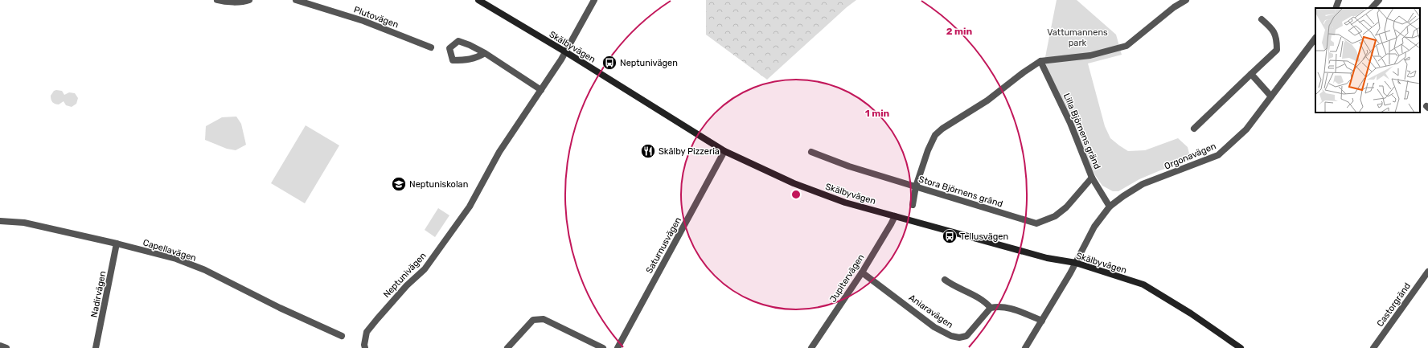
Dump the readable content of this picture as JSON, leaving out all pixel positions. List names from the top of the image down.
{
  "streets": {
    "street": [
      "Plutovägen",
      "Skälbyvägen",
      "Lilla Björnens gränd",
      "Orgonavägen",
      "Stora Björnens gränd",
      "Saturnusvägen",
      "Capellavägen",
      "Neptunivägen",
      "Jupitervägen",
      "Nadirvägen",
      "Castorgränd",
      "Aniaravägen"
    ]
  },
  "crossings": [
    ["Skälbyvägen", "Orgonavägen"],
    ["Skälbyvägen", "Saturnusvägen"],
    ["Skälbyvägen", "Neptunivägen"],
    ["Skälbyvägen", "Jupitervägen"],
    ["Lilla Björnens gränd", "Orgonavägen"],
    ["Lilla Björnens gränd", "Stora Björnens gränd"],
    ["Capellavägen", "Nadirvägen"],
    ["Jupitervägen", "Aniaravägen"]
  ],
  "parks": ["Vattumannens park"],
  "places": {
    "bus stop": ["Neptunivägen", "Tellusvägen"],
    "restaurant": ["Skälby Pizzeria"],
    "school or university": ["Neptuniskolan"]
  },
  "rings": ["2 min", "1 min"]
}
